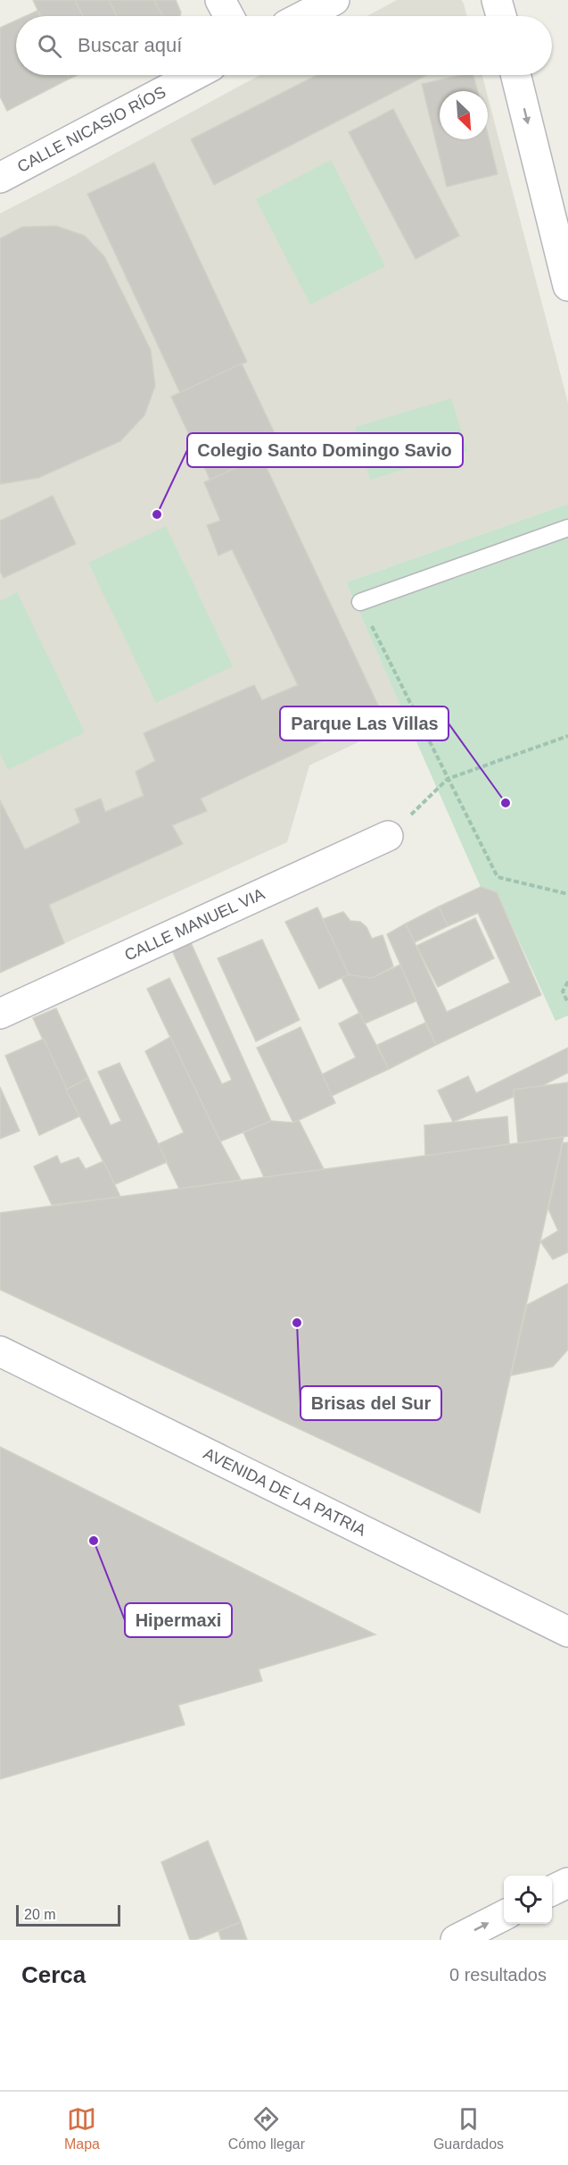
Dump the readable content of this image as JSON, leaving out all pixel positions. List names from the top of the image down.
{
  "streets": {
    "street": ["CALLE NICASIO RÍOS", "CALLE MANUEL VIA", "AVENIDA DE LA PATRIA"]
  },
  "places": [
    "Colegio Santo Domingo Savio",
    "Parque Las Villas",
    "Brisas del Sur",
    "Hipermaxi"
  ],
  "scale_bar": "20 m",
  "north": "bottom right",
  "page": {
    "search": "Buscar aquí",
    "scale": "20 m",
    "heading": ["Cerca", "0 resultados"],
    "nav": ["Mapa", "Cómo llegar", "Guardados"]
  }
}
